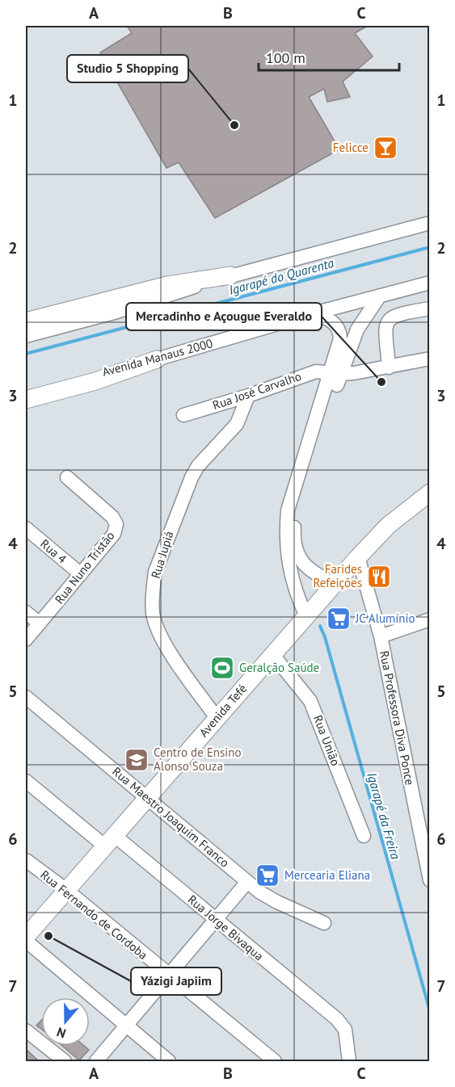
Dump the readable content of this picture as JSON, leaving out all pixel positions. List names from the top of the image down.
{
  "streets": {
    "main road": ["Avenida Tefé"],
    "street": [
      "Avenida Manaus 2000",
      "Rua José Carvalho",
      "Rua 4",
      "Rua Jupiá",
      "Rua Nuno Tristão",
      "Rua Professora Diva Ponce",
      "Rua União",
      "Rua Maestro Joaquim Franco",
      "Rua Fernando de Cordoba",
      "Rua Jorge Bivaqua"
    ]
  },
  "crossings": [
    ["Rua José Carvalho", "Rua Jupiá"],
    ["Rua 4", "Rua Nuno Tristão"],
    ["Rua Jupiá", "Avenida Tefé"],
    ["Avenida Tefé", "Rua Professora Diva Ponce"],
    ["Avenida Tefé", "Rua União"],
    ["Avenida Tefé", "Rua Maestro Joaquim Franco"],
    ["Avenida Tefé", "Rua Fernando de Cordoba"],
    ["Avenida Tefé", "Rua Jorge Bivaqua"]
  ],
  "water": ["Igarapé do Quarenta", "Igarapé da Freira"],
  "places": {
    "other": ["Studio 5 Shopping", "Mercadinho e Açougue Everaldo", "Yázigi Japiim"],
    "bar": ["Felicce"],
    "restaurant": ["Farides Refeições"],
    "supermarket": ["JC Alumínio", "Mercearia Eliana"],
    "sports": ["Geralção Saúde"],
    "school or university": ["Centro de Ensino Alonso Souza"]
  },
  "scale_bar": "100 m",
  "north": "bottom",
  "grid": {
    "columns": ["A", "B", "C"],
    "rows": [
      "1",
      "2",
      "3",
      "4",
      "5",
      "6",
      "7"
    ]
  }
}
